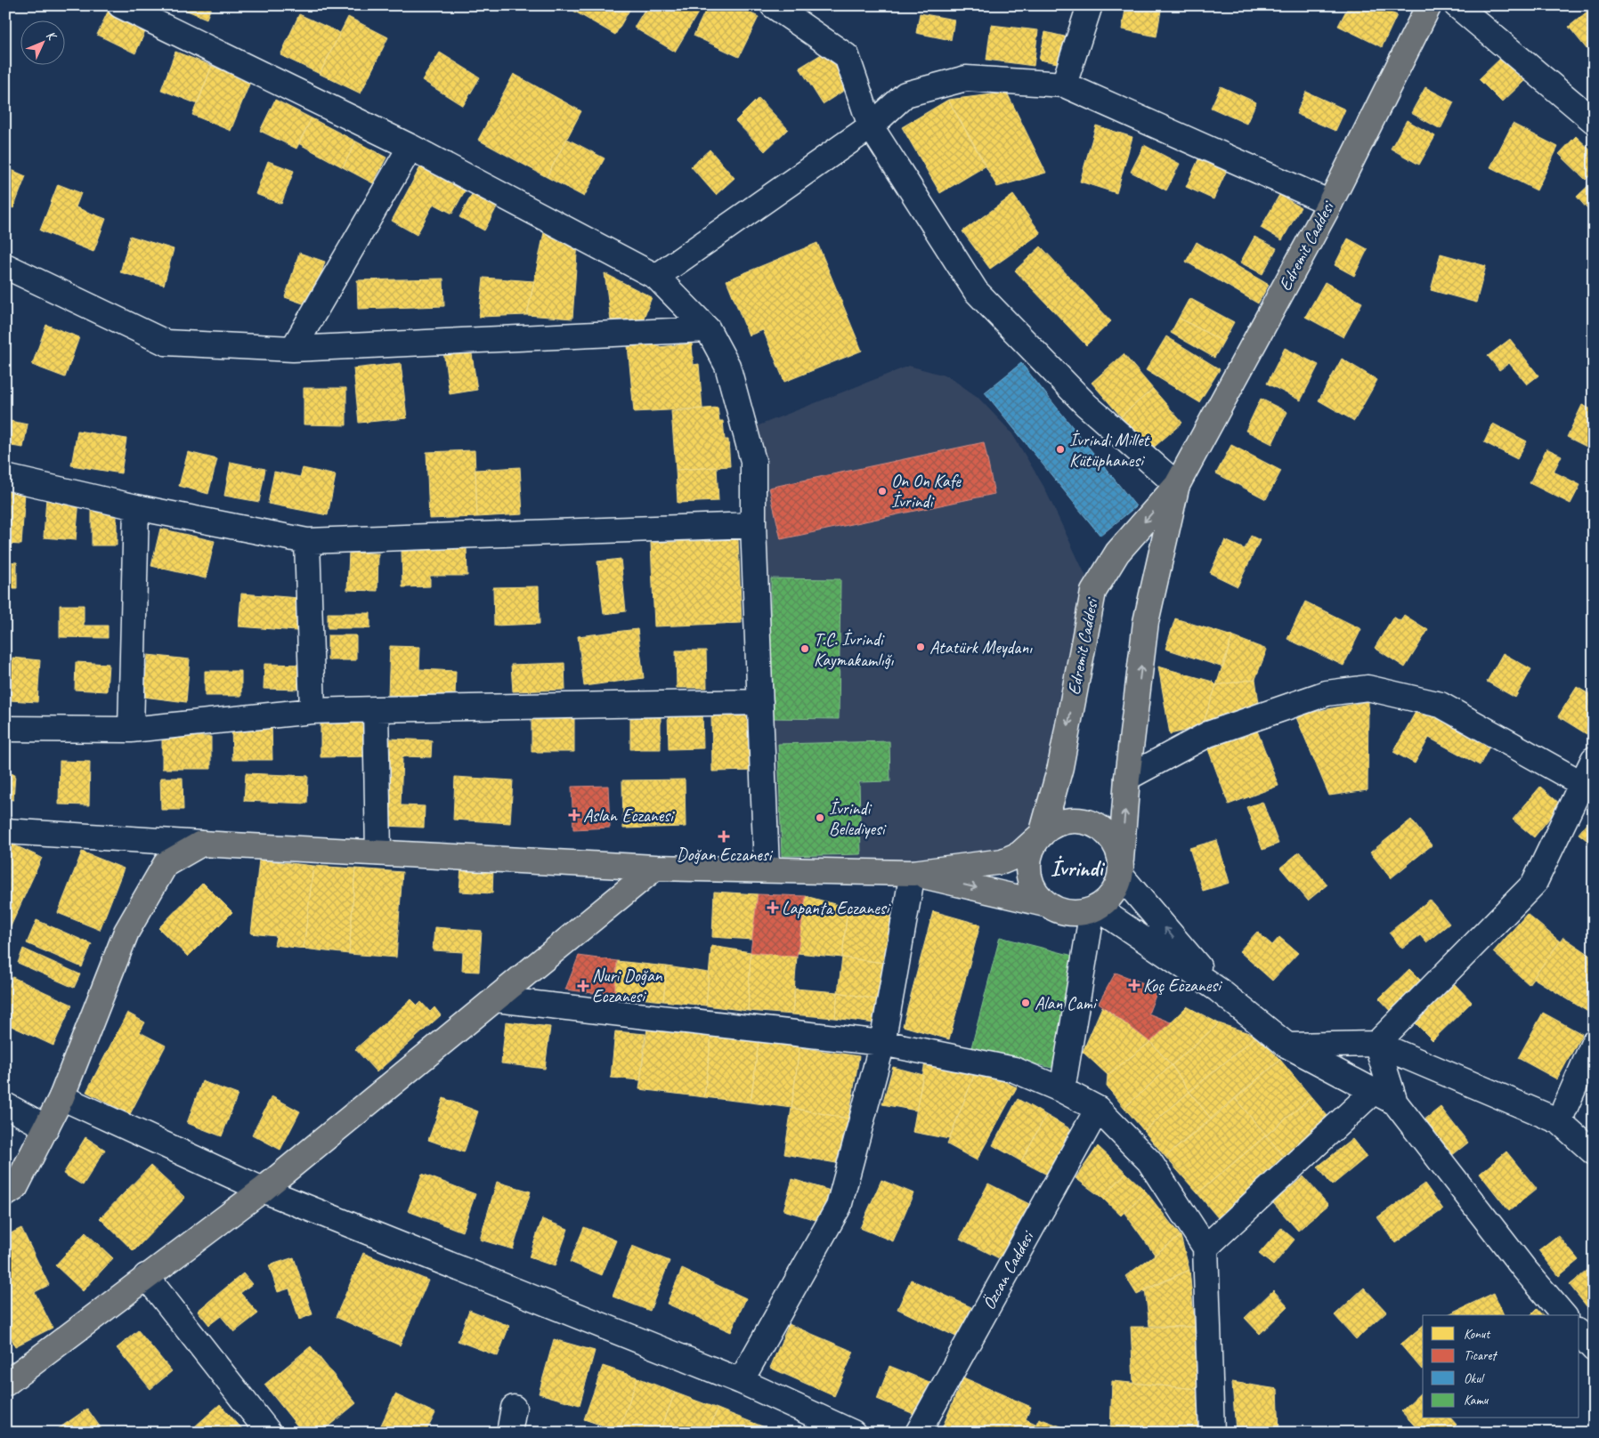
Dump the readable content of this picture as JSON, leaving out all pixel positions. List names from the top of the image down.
{
  "streets": {
    "main road": ["Edremit Caddesi"],
    "street": ["Özcan Caddesi"]
  },
  "districts": ["İvrindi"],
  "places": {
    "other": [
      "İvrindi Millet Kütüphanesi",
      "On On Kafe İvrindi",
      "Atatürk Meydanı",
      "T.C. İvrindi Kaymakamlığı",
      "İvrindi Belediyesi",
      "Alan Cami"
    ],
    "health": [
      "Aslan Eczanesi",
      "Doğan Eczanesi",
      "Lapanta Eczanesi",
      "Koç Eczanesi",
      "Nuri Doğan Eczanesi"
    ]
  },
  "legend": [
    "Konut",
    "Ticaret",
    "Okul",
    "Kamu"
  ],
  "north": "top right"
}
